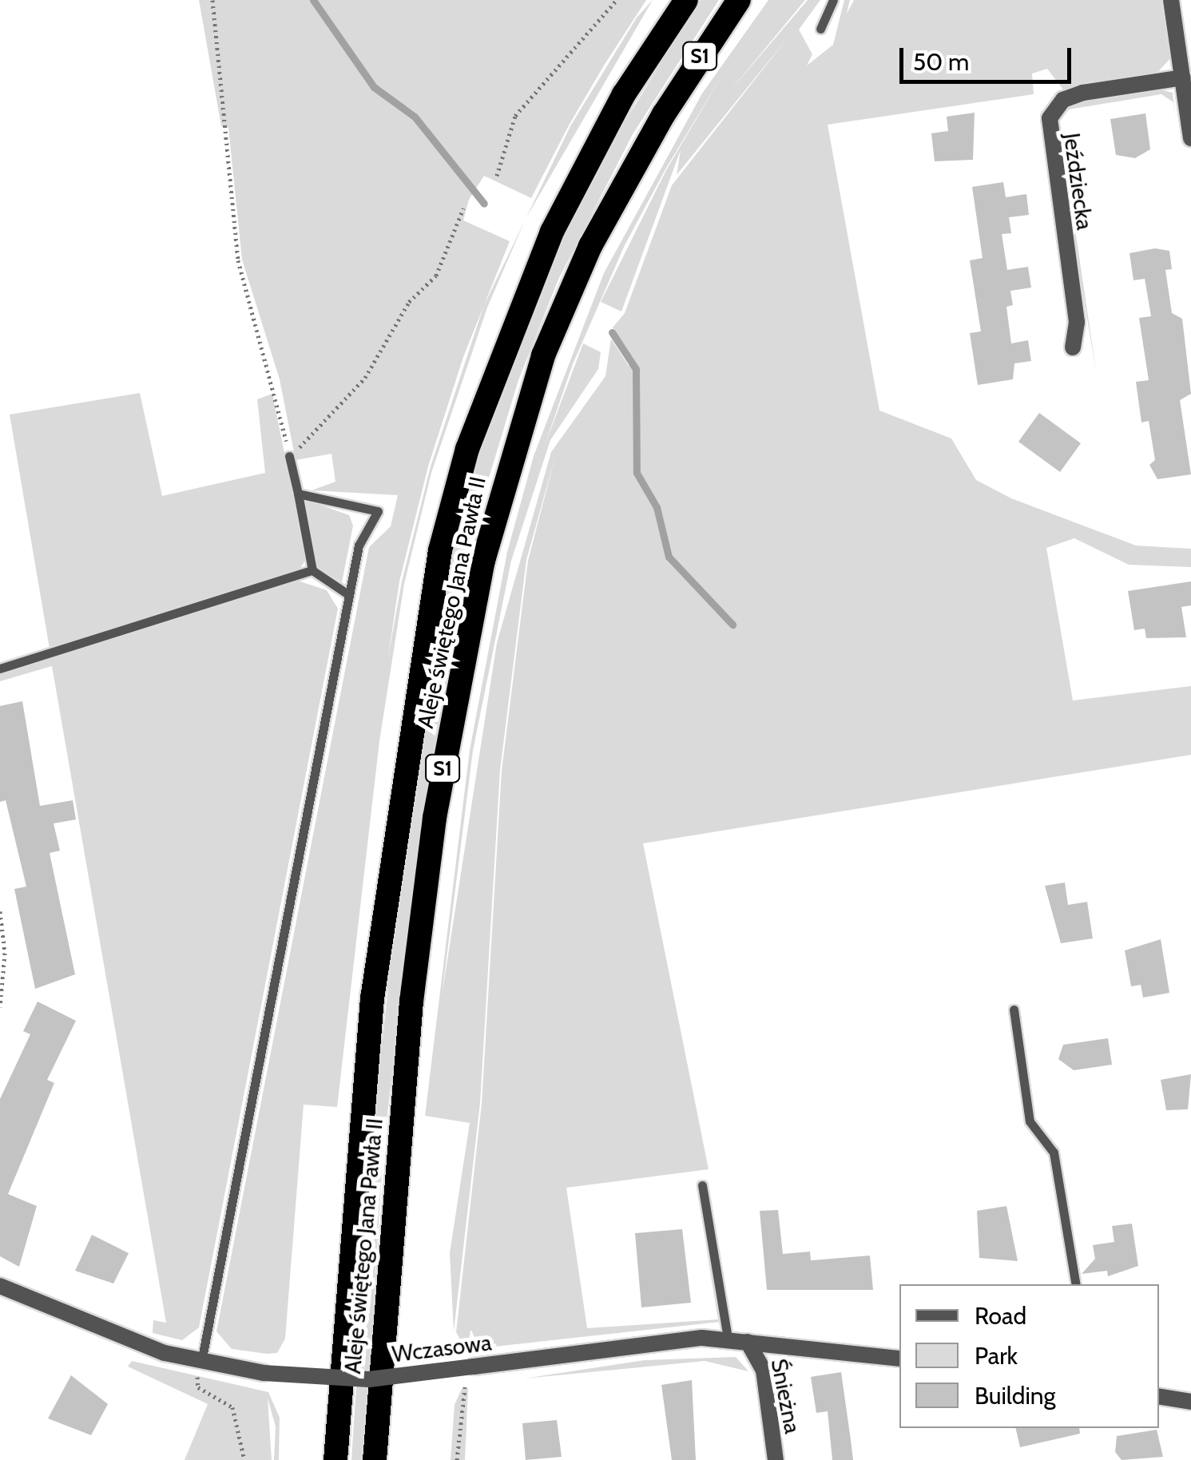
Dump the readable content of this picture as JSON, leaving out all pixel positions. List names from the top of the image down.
{
  "streets": {
    "highway": ["S1", "Aleje świętego Jana Pawła II"],
    "street": ["Jeździecka", "Wczasowa", "Śnieżna"]
  },
  "crossings": [
    ["Wczasowa", "Śnieżna"]
  ],
  "legend": ["Road", "Park", "Building"],
  "scale_bar": "50 m"
}
